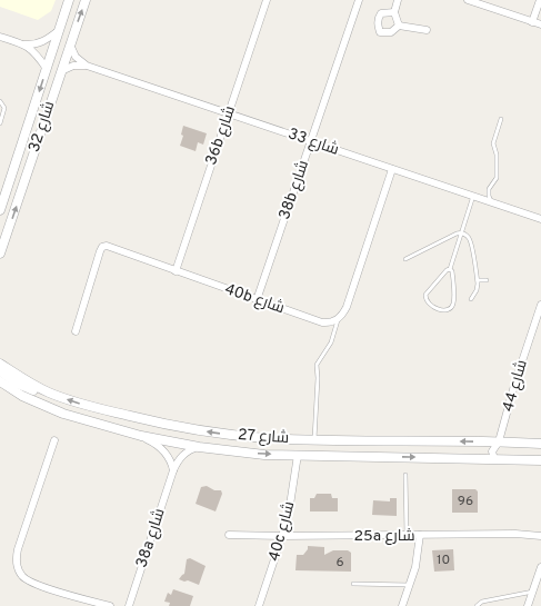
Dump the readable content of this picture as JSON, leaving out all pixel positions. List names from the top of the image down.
{
  "streets": {
    "street": [
      "شارع 32",
      "36b شارع",
      "شارع 33",
      "38b شارع",
      "40b شارع",
      "شارع 44",
      "شارع 27",
      "40c شارع",
      "25a شارع",
      "38a شارع"
    ]
  },
  "crossings": [
    ["شارع 32", "شارع 33"],
    ["36b شارع", "شارع 33"],
    ["36b شارع", "40b شارع"],
    ["شارع 33", "38b شارع"],
    ["38b شارع", "40b شارع"],
    ["شارع 44", "شارع 27"],
    ["شارع 27", "40c شارع"],
    ["شارع 27", "38a شارع"],
    ["40c شارع", "25a شارع"]
  ],
  "house_numbers": ["96", "10", "6"]
}
